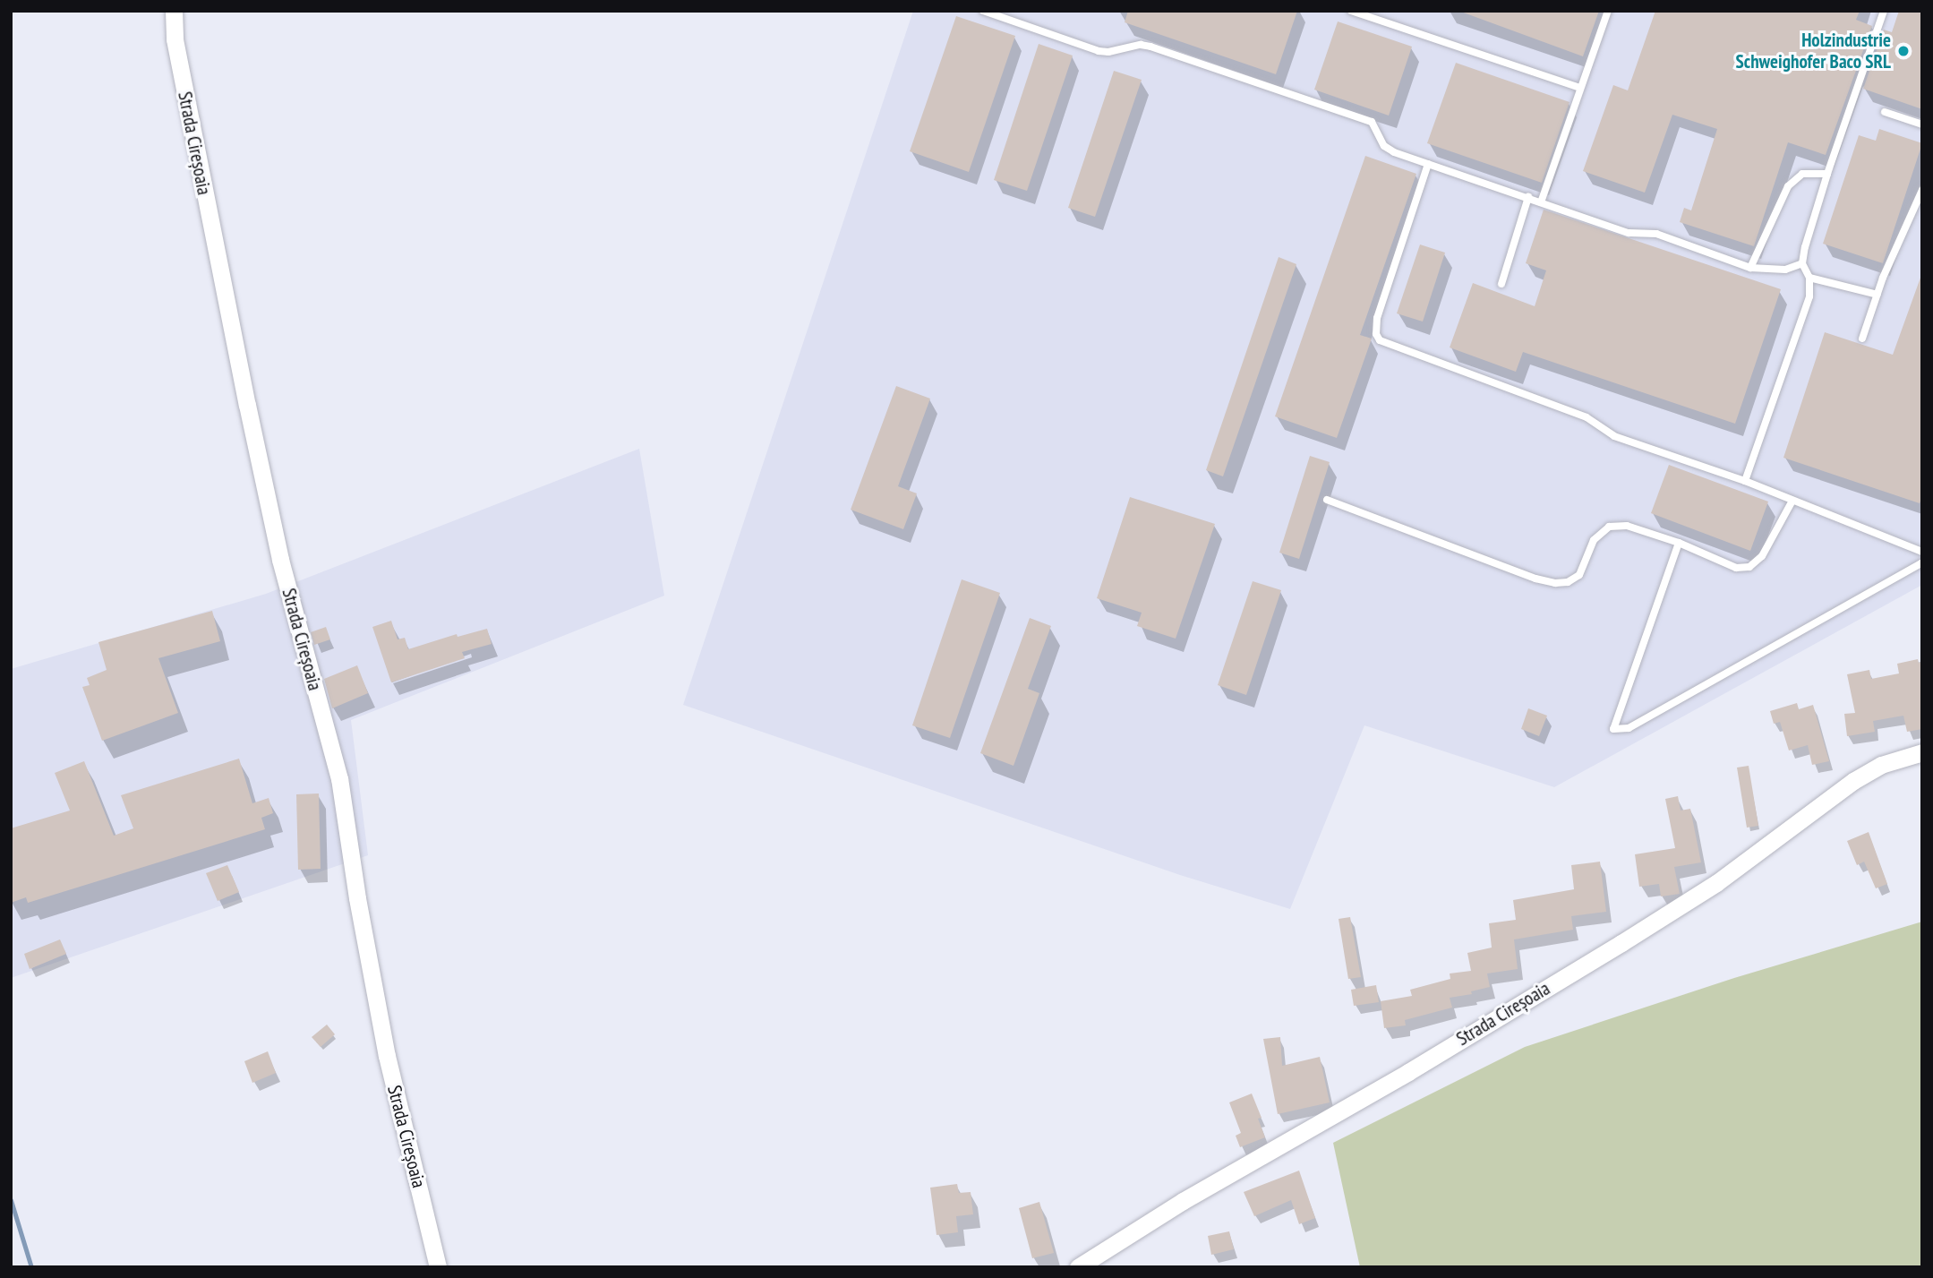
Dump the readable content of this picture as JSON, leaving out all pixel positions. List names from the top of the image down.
{
  "streets": {
    "street": ["Strada Cireșoaia"]
  },
  "places": ["Holzindustrie Schweighofer Baco SRL"]
}
